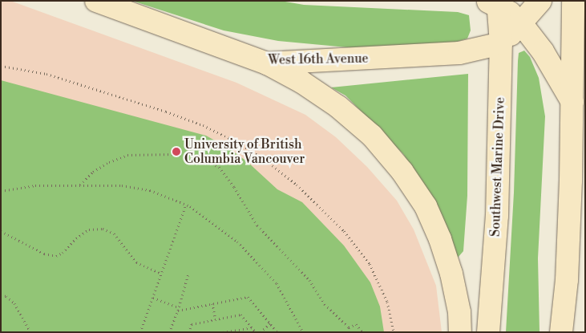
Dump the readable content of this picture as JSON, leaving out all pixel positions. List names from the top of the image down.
{
  "streets": {
    "main road": ["West 16th Avenue", "Southwest Marine Drive"]
  },
  "crossings": [
    ["West 16th Avenue", "Southwest Marine Drive"]
  ],
  "places": ["University of British Columbia Vancouver"]
}
